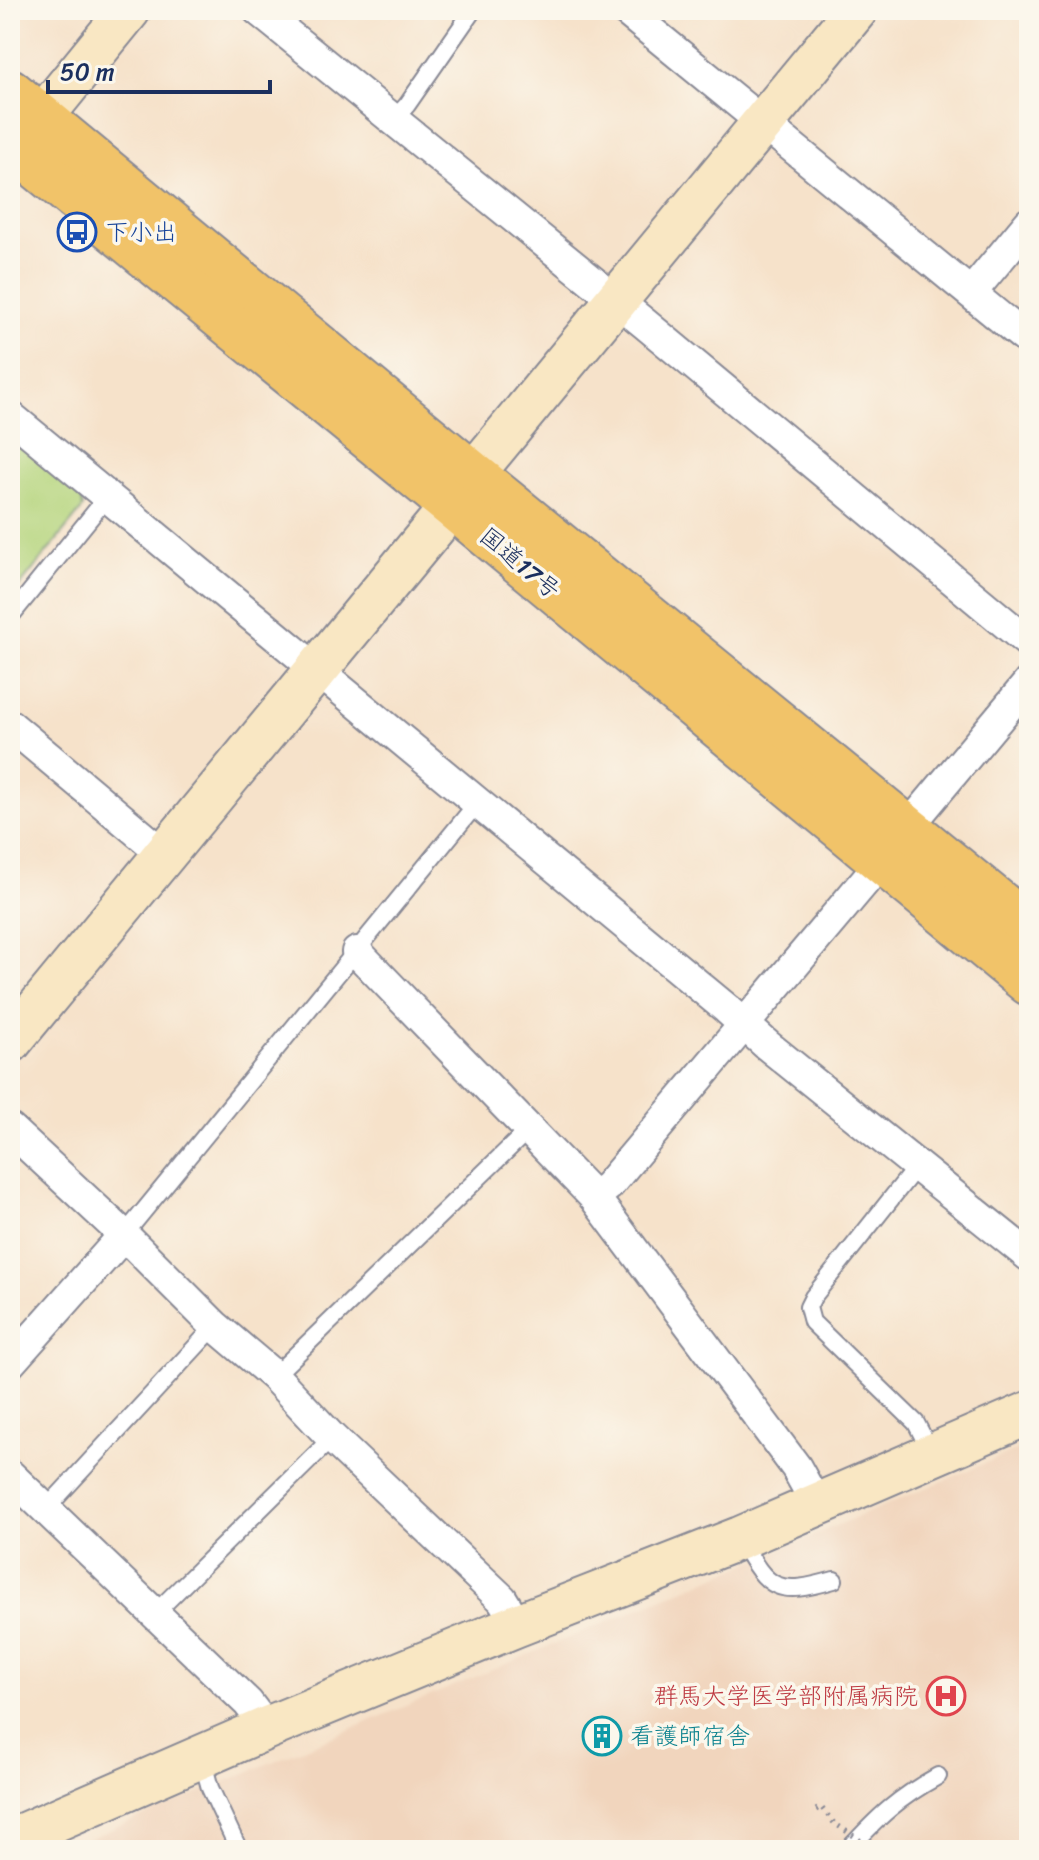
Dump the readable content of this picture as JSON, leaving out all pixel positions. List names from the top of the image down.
{
  "streets": {
    "highway": ["国道17号"]
  },
  "places": {
    "bus stop": ["下小出"],
    "hospital": ["群馬大学医学部附属病院"],
    "building": ["看護師宿舎"]
  },
  "scale_bar": "50 m"
}
